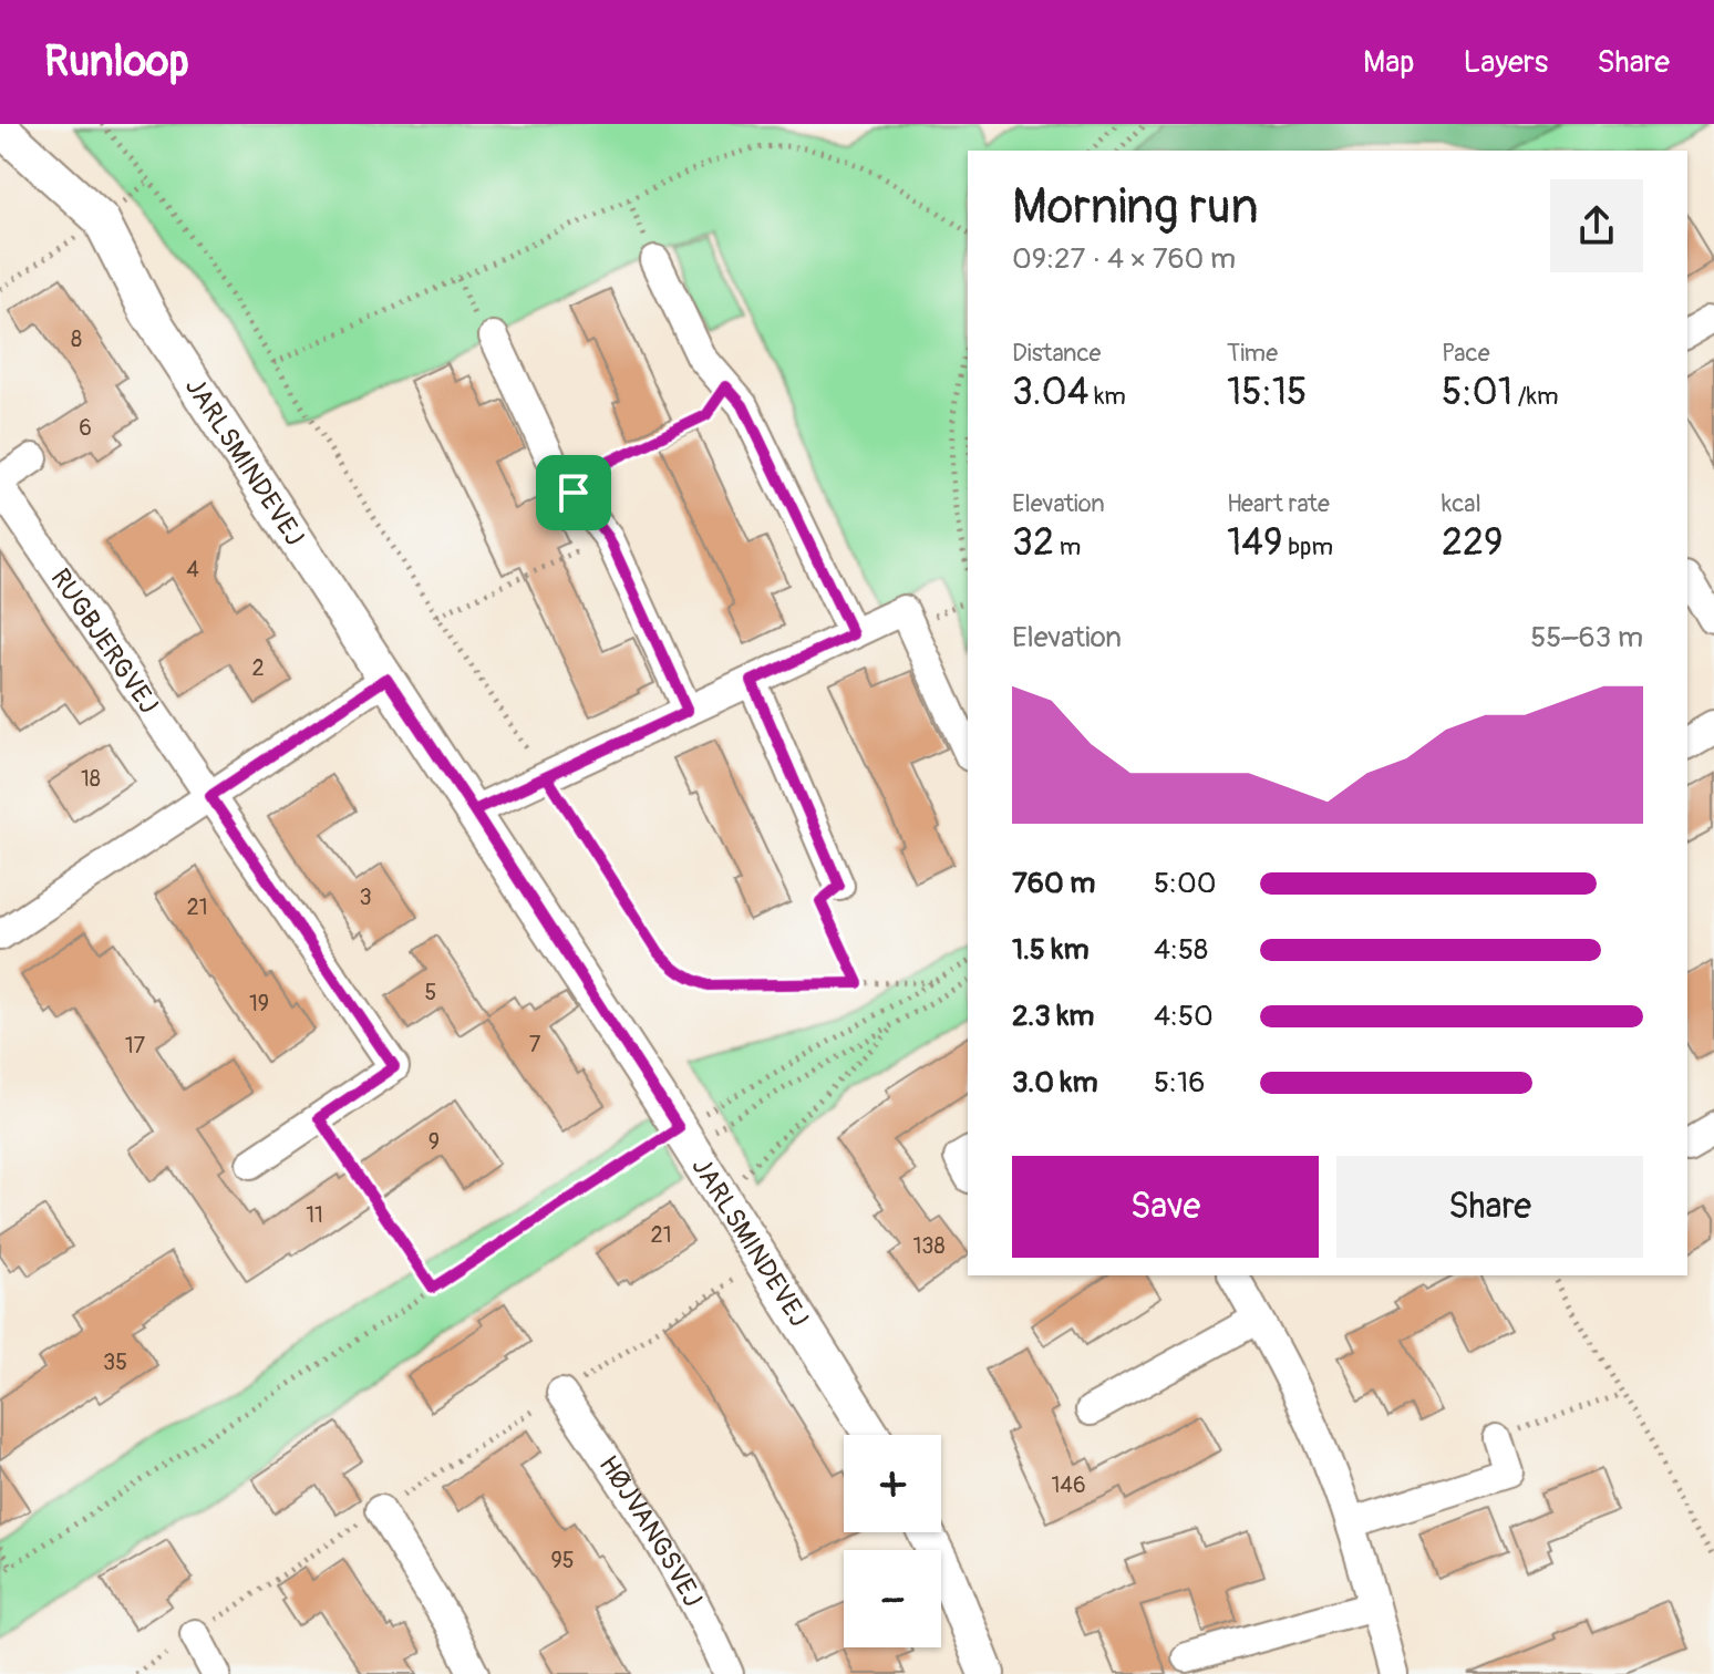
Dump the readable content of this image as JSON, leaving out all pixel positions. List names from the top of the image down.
{
  "streets": {
    "street": ["JARLSMINDEVEJ", "RUGBJERGVEJ", "HØJVANGSVEJ"]
  },
  "house_numbers": [
    "8",
    "6",
    "4",
    "2",
    "18",
    "3",
    "21",
    "5",
    "19",
    "7",
    "17",
    "9",
    "11",
    "21",
    "138",
    "35",
    "146",
    "95"
  ],
  "page": {
    "header": "Runloop",
    "nav": ["Map", "Layers", "Share"],
    "heading": ["Morning run", "09:27 · 4 × 760 m"],
    "stats": [
      ["Distance", "3.04 km"],
      ["Time", "15:15"],
      ["Pace", "5:01 /km"],
      ["Elevation", "32 m"],
      ["Heart rate", "149 bpm"],
      ["kcal", "229"]
    ],
    "chart": ["Elevation", "55–63 m"],
    "list": [
      {
        "name": "760 m",
        "note": "5:00"
      },
      {
        "name": "1.5 km",
        "note": "4:58"
      },
      {
        "name": "2.3 km",
        "note": "4:50"
      },
      {
        "name": "3.0 km",
        "note": "5:16"
      }
    ],
    "buttons": ["Save", "Share"],
    "map_buttons": ["+", "−"]
  }
}
